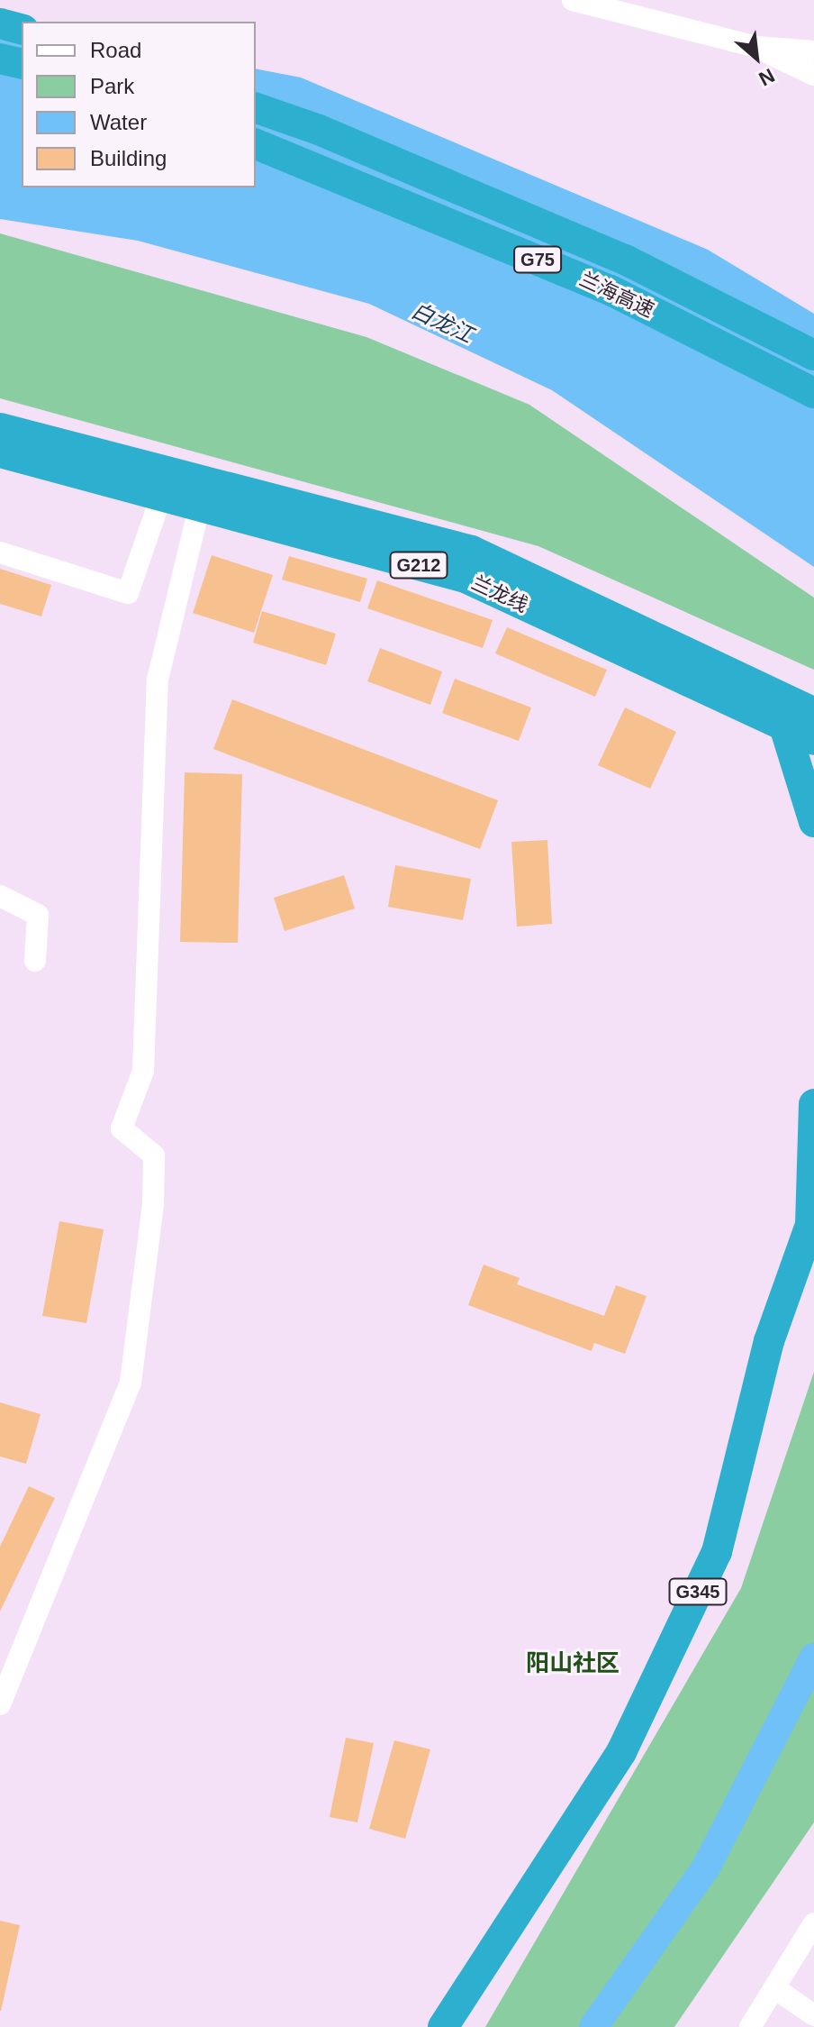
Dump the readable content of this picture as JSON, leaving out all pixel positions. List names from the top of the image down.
{
  "streets": {
    "highway": [
      "G75",
      "兰海高速",
      "G212",
      "兰龙线",
      "G345"
    ]
  },
  "districts": ["阳山社区"],
  "water": ["白龙江"],
  "legend": [
    "Road",
    "Park",
    "Water",
    "Building"
  ],
  "north": "bottom right"
}
